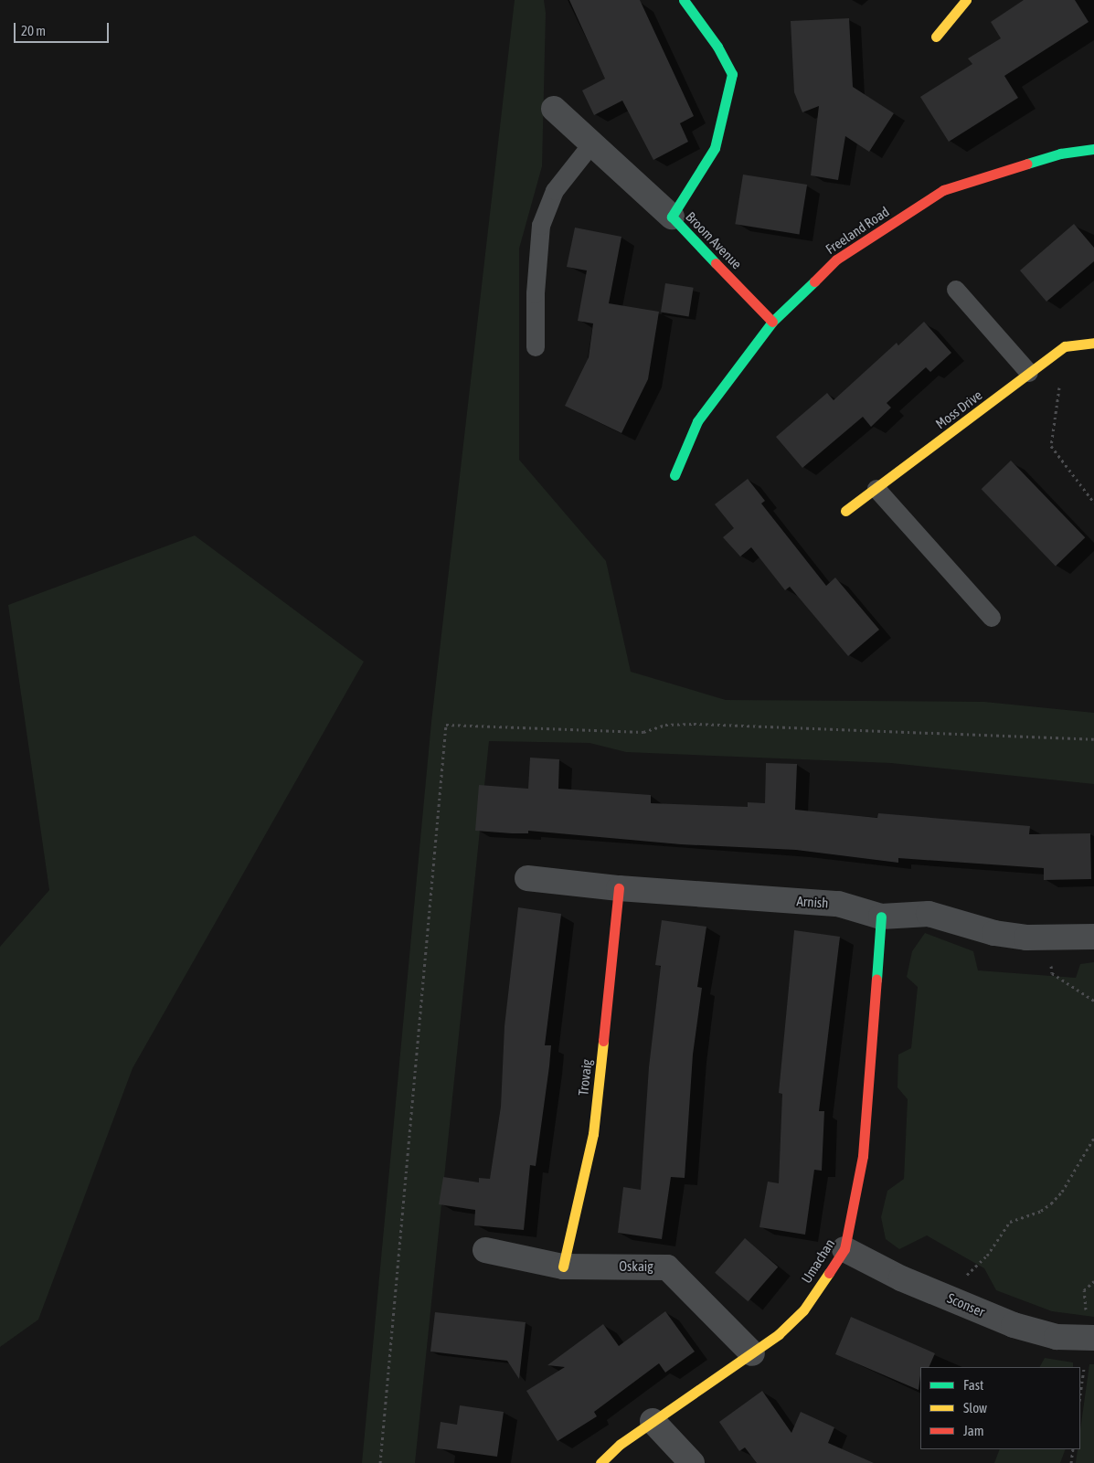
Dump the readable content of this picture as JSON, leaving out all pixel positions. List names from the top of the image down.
{
  "streets": {
    "street": [
      "Freeland Road",
      "Broom Avenue",
      "Moss Drive",
      "Arnish",
      "Trovaig",
      "Umachan",
      "Oskaig",
      "Sconser"
    ]
  },
  "crossings": [
    ["Freeland Road", "Broom Avenue"],
    ["Arnish", "Trovaig"],
    ["Arnish", "Umachan"],
    ["Trovaig", "Oskaig"],
    ["Umachan", "Oskaig"],
    ["Umachan", "Sconser"]
  ],
  "legend": ["Fast", "Slow", "Jam"],
  "scale_bar": "20 m"
}
